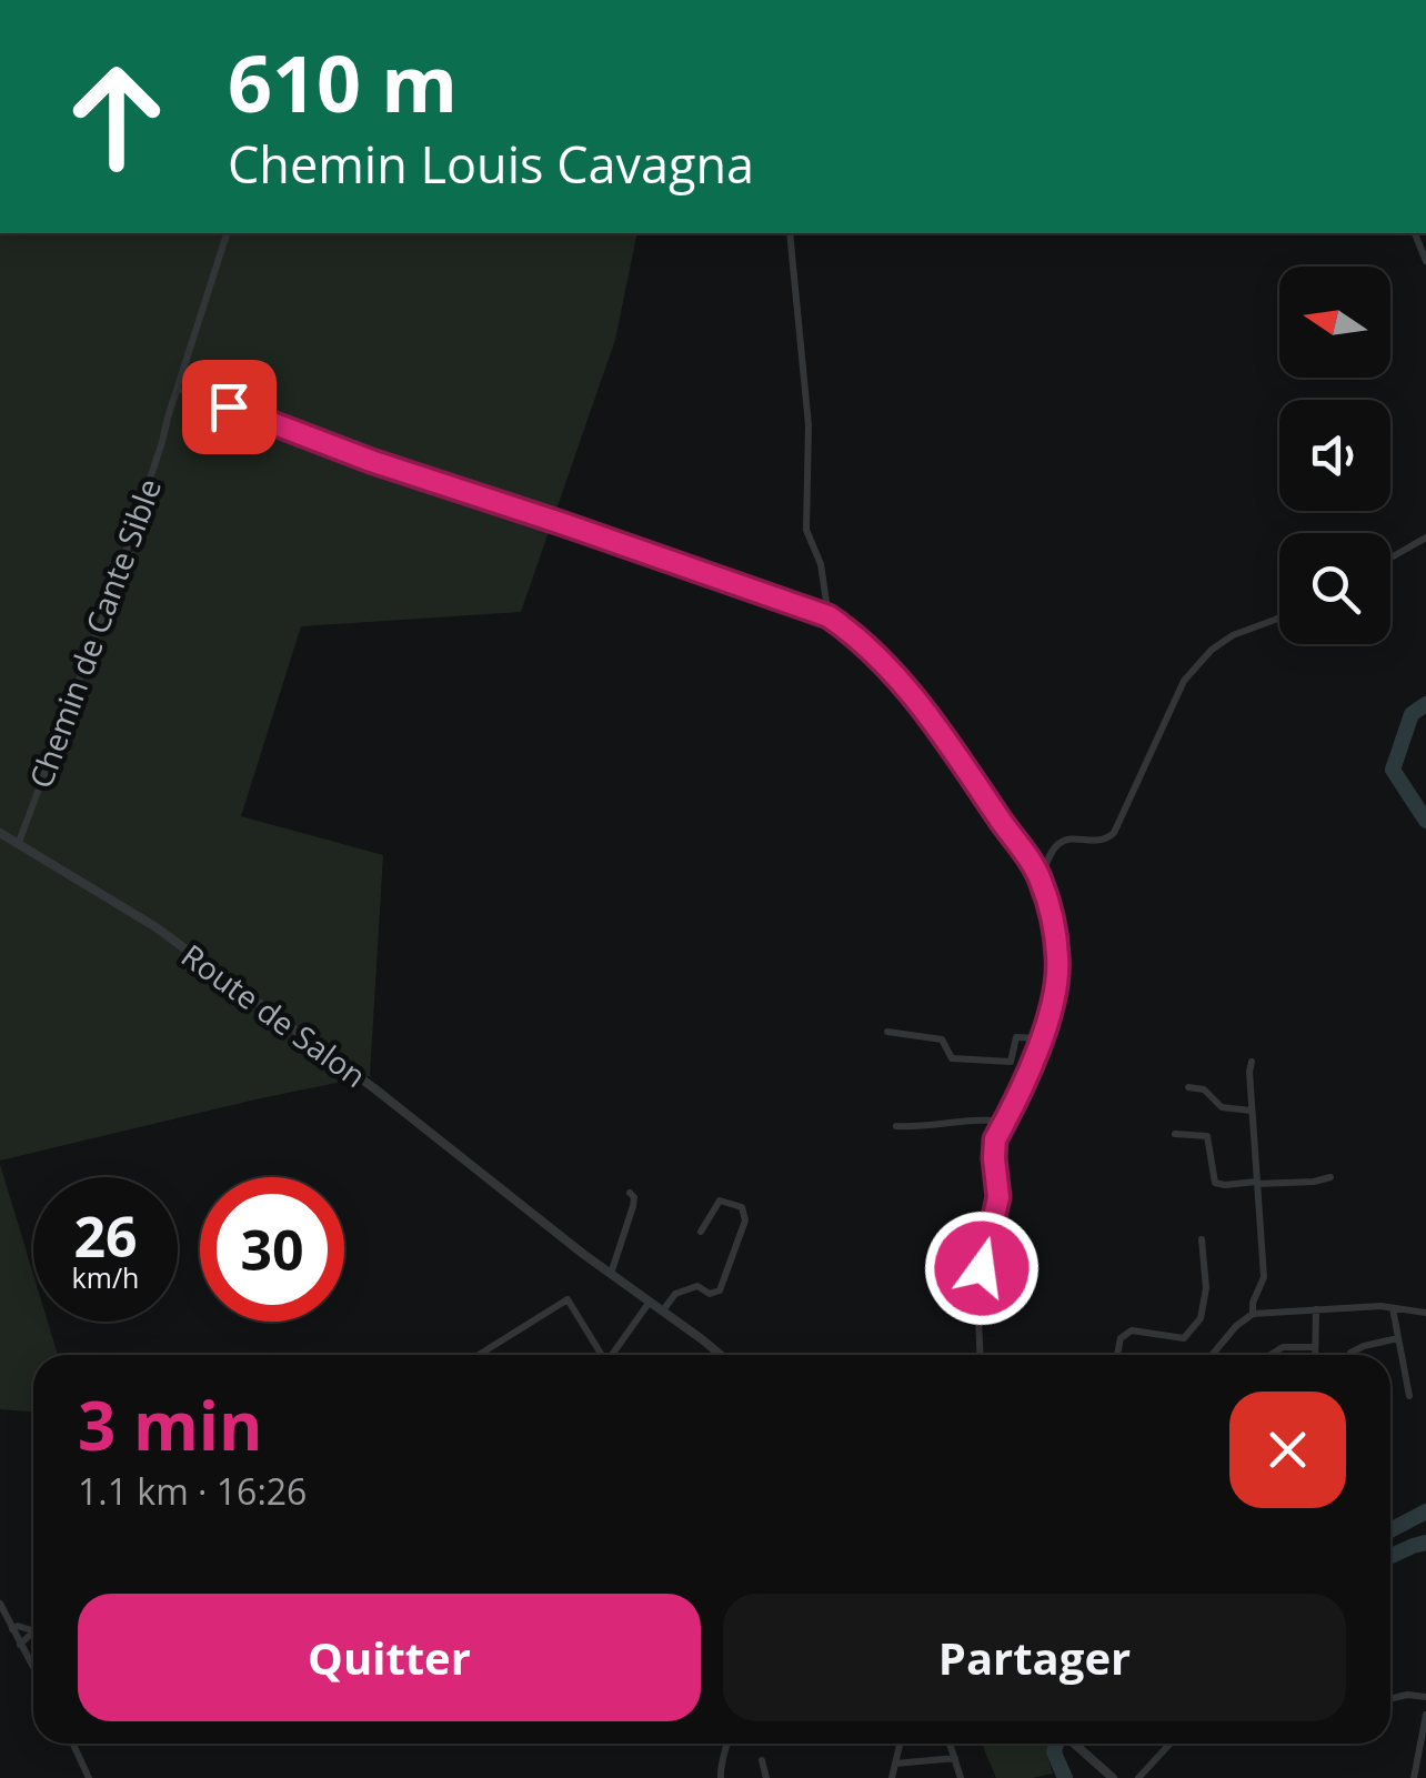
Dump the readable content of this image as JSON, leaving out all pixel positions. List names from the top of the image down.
{
  "streets": {
    "street": ["Chemin de Cante Sible", "Route de Salon"]
  },
  "crossings": [
    ["Chemin de Cante Sible", "Route de Salon"]
  ],
  "north": "left",
  "page": {
    "turn": ["610 m", "Chemin Louis Cavagna"],
    "speed": "26 km/h",
    "limit": "30",
    "heading": ["3 min", "1.1 km · 16:26"],
    "buttons": ["Quitter", "Partager"]
  }
}
